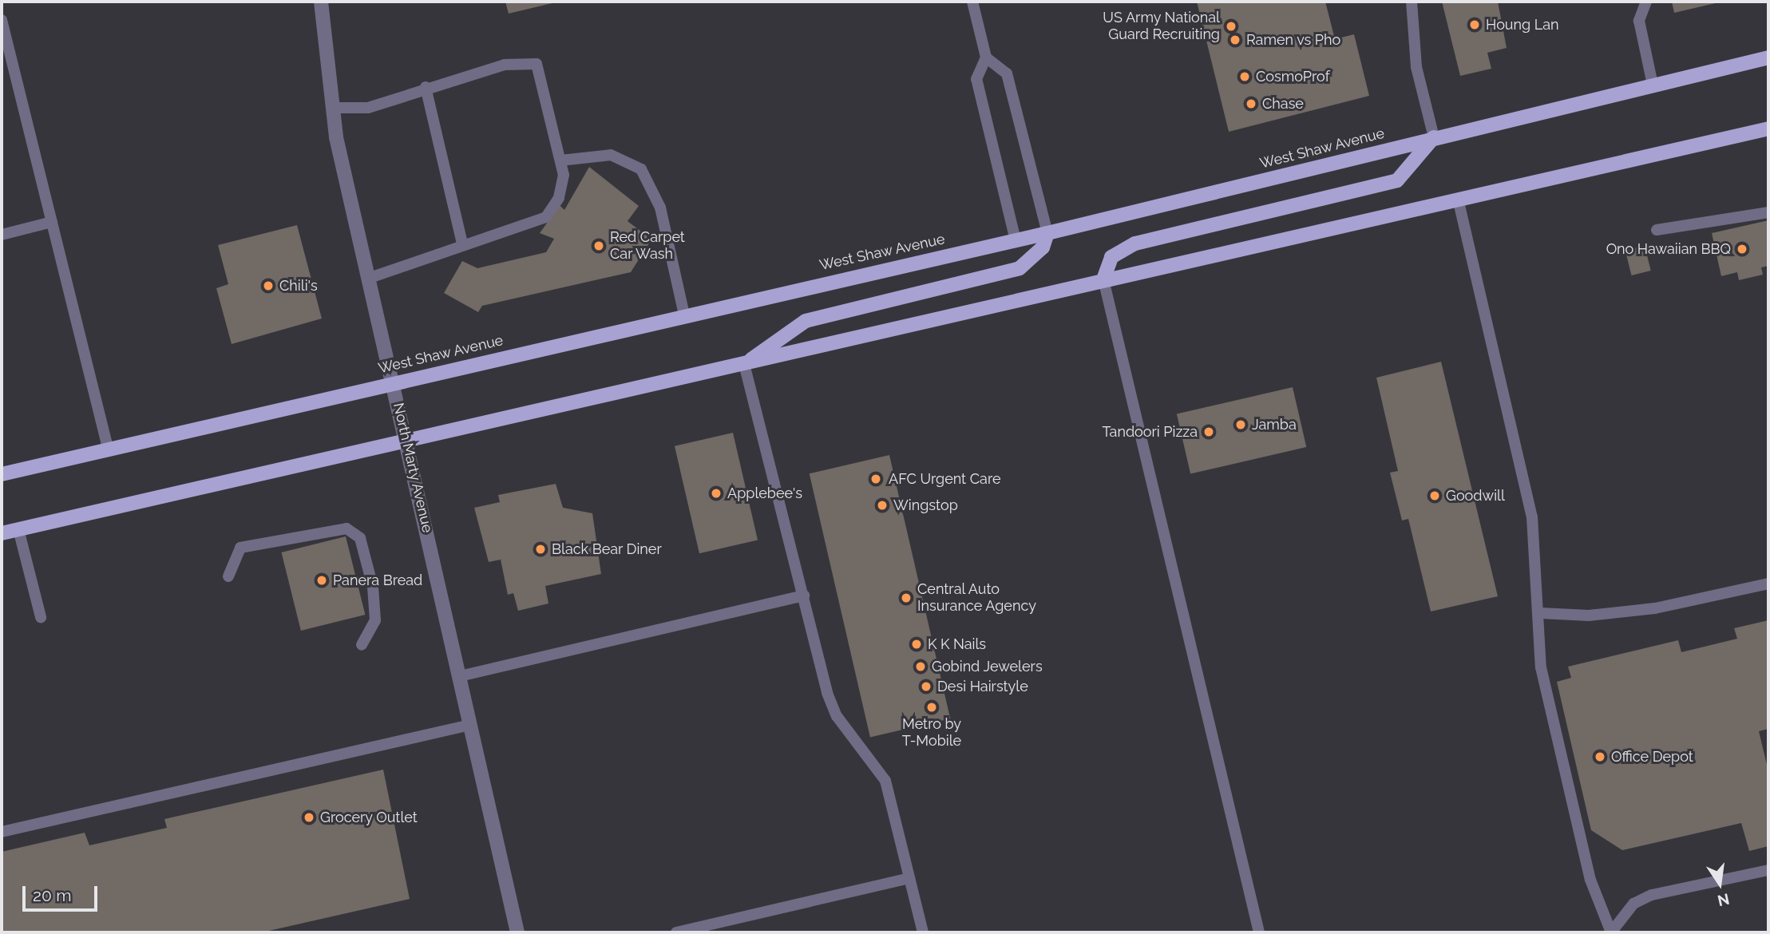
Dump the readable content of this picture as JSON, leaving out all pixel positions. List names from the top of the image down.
{
  "streets": {
    "main road": ["West Shaw Avenue"],
    "street": ["North Marty Avenue"]
  },
  "crossings": [
    ["West Shaw Avenue", "North Marty Avenue"]
  ],
  "places": [
    "Houng Lan",
    "US Army National Guard Recruiting",
    "Ramen vs Pho",
    "CosmoProf",
    "Chase",
    "Red Carpet Car Wash",
    "Ono Hawaiian BBQ",
    "Chili's",
    "Jamba",
    "Tandoori Pizza",
    "AFC Urgent Care",
    "Applebee's",
    "Goodwill",
    "Wingstop",
    "Black Bear Diner",
    "Panera Bread",
    "Central Auto Insurance Agency",
    "K K Nails",
    "Gobind Jewelers",
    "Desi Hairstyle",
    "Metro by T-Mobile",
    "Office Depot",
    "Grocery Outlet"
  ],
  "scale_bar": "20 m",
  "north": "bottom"
}
